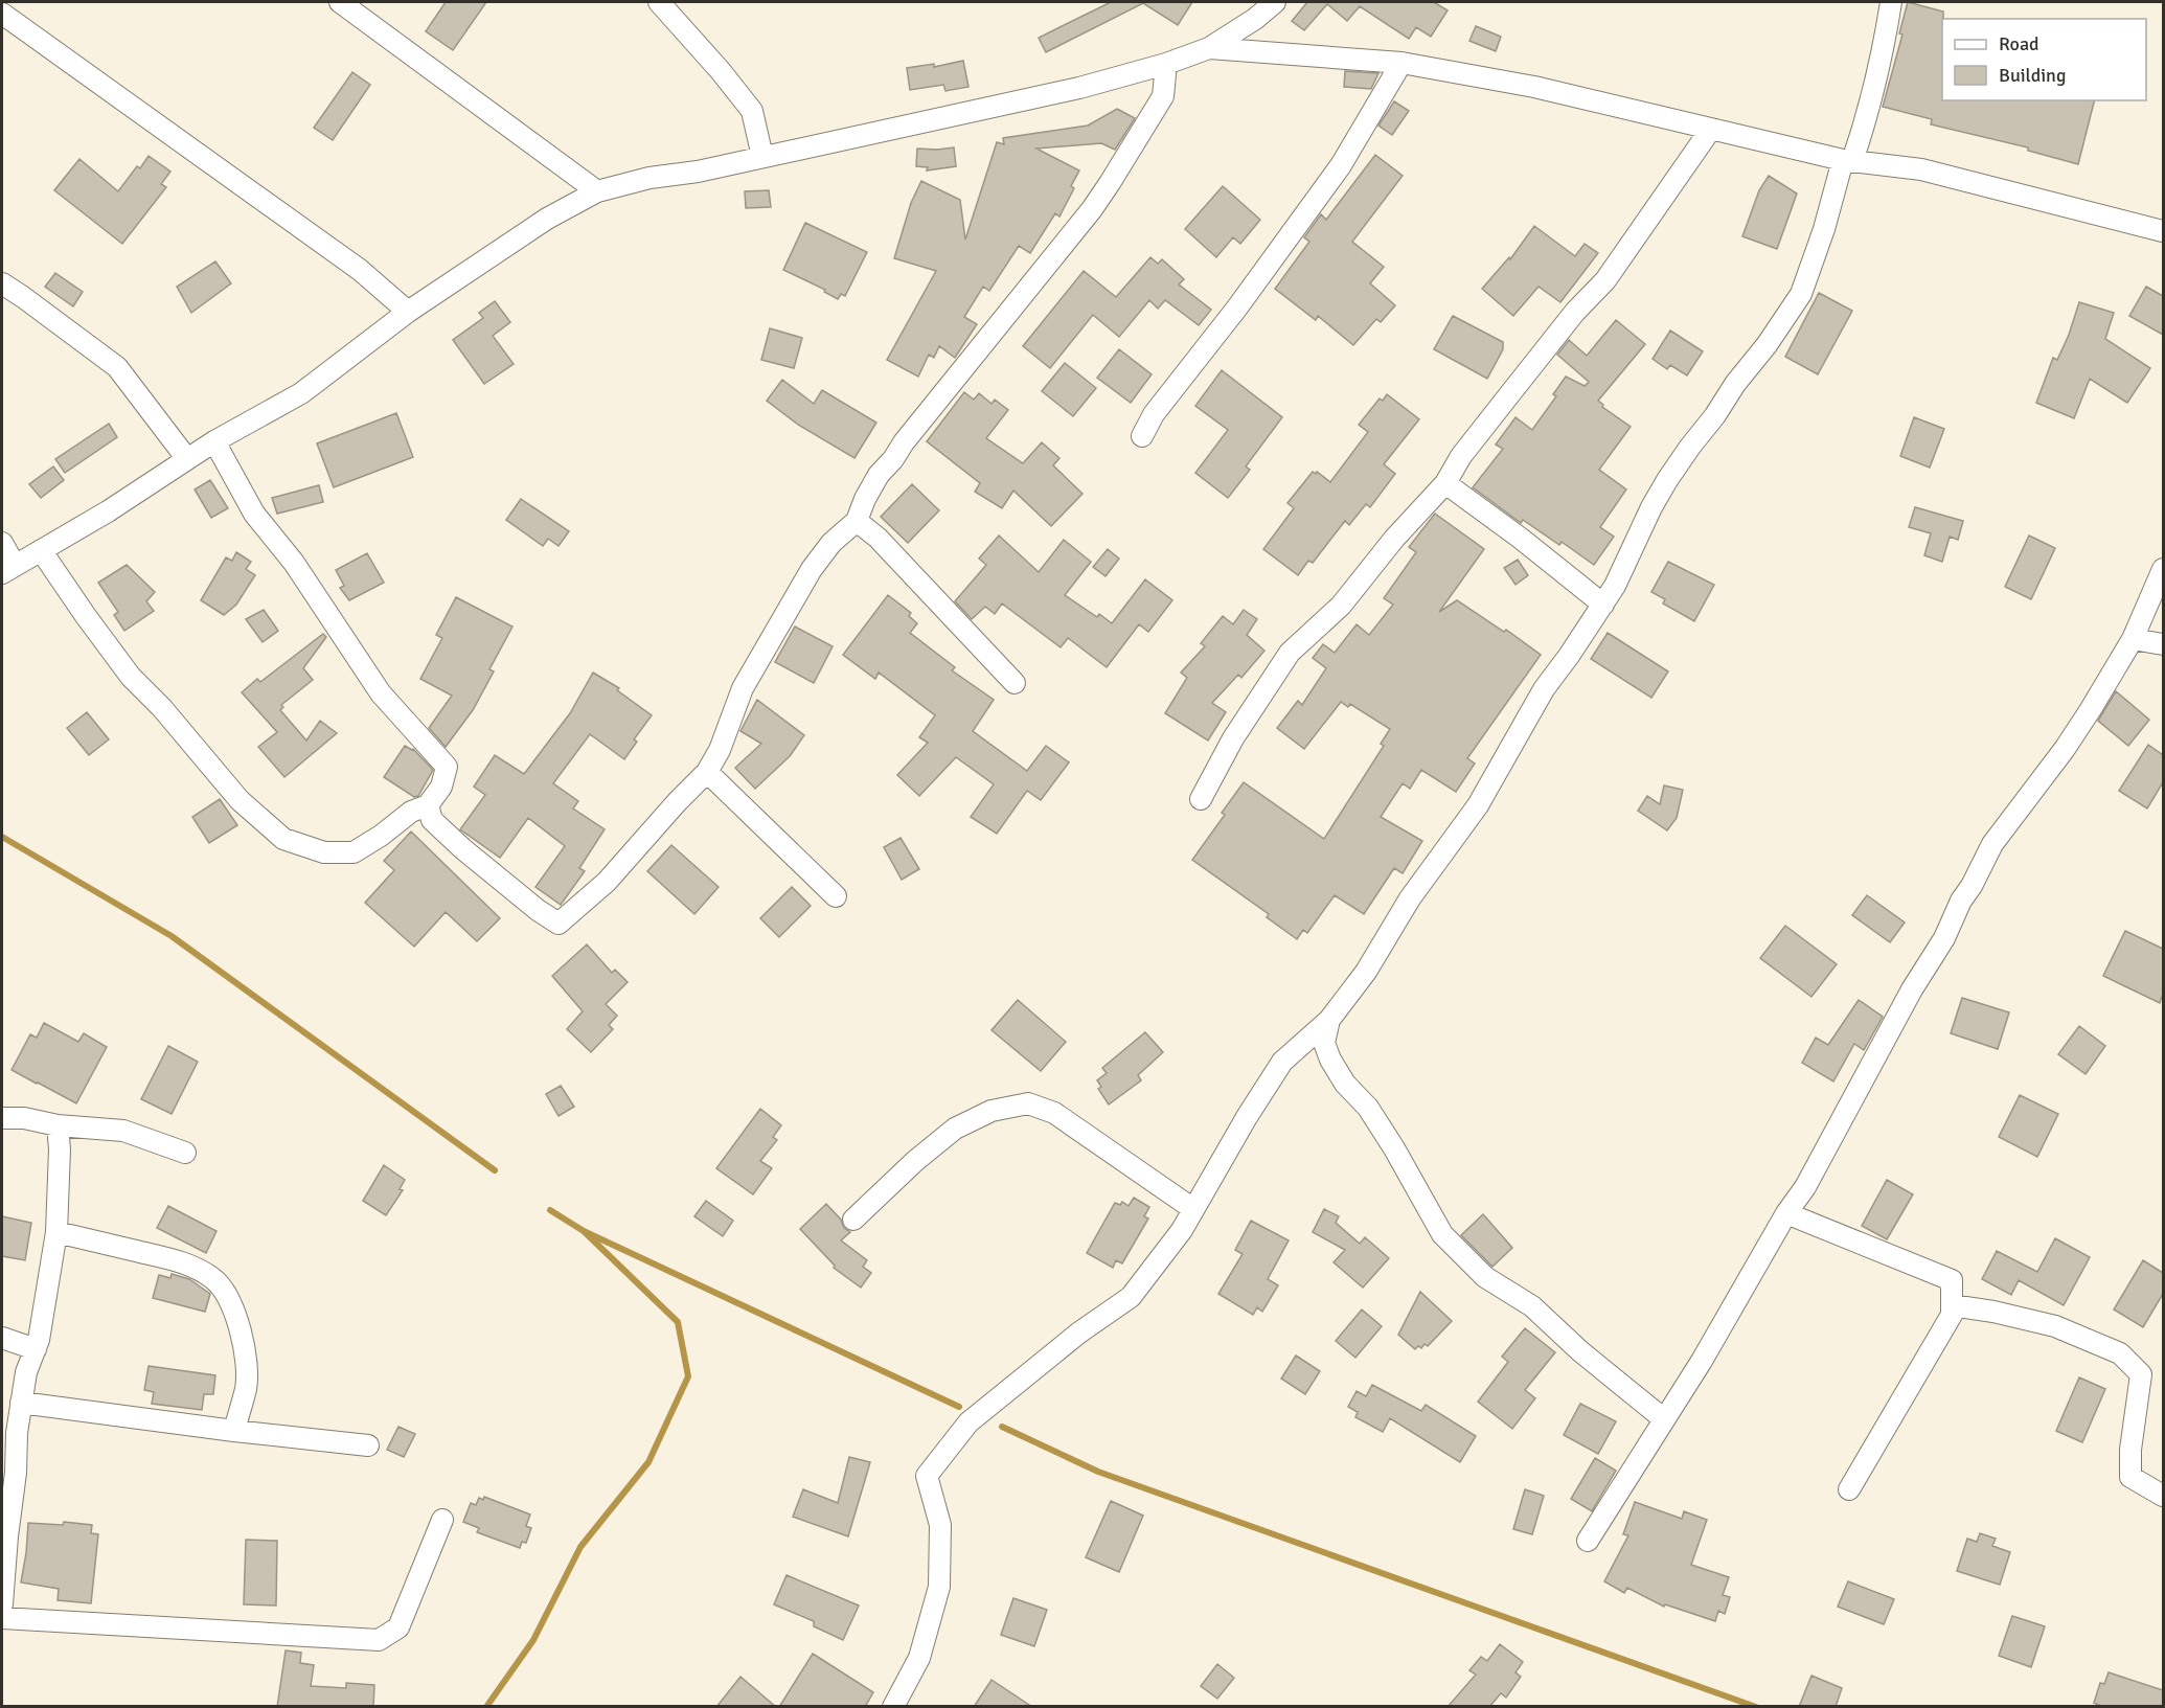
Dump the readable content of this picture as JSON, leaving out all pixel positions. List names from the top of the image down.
{
  "legend": ["Road", "Building"]
}
